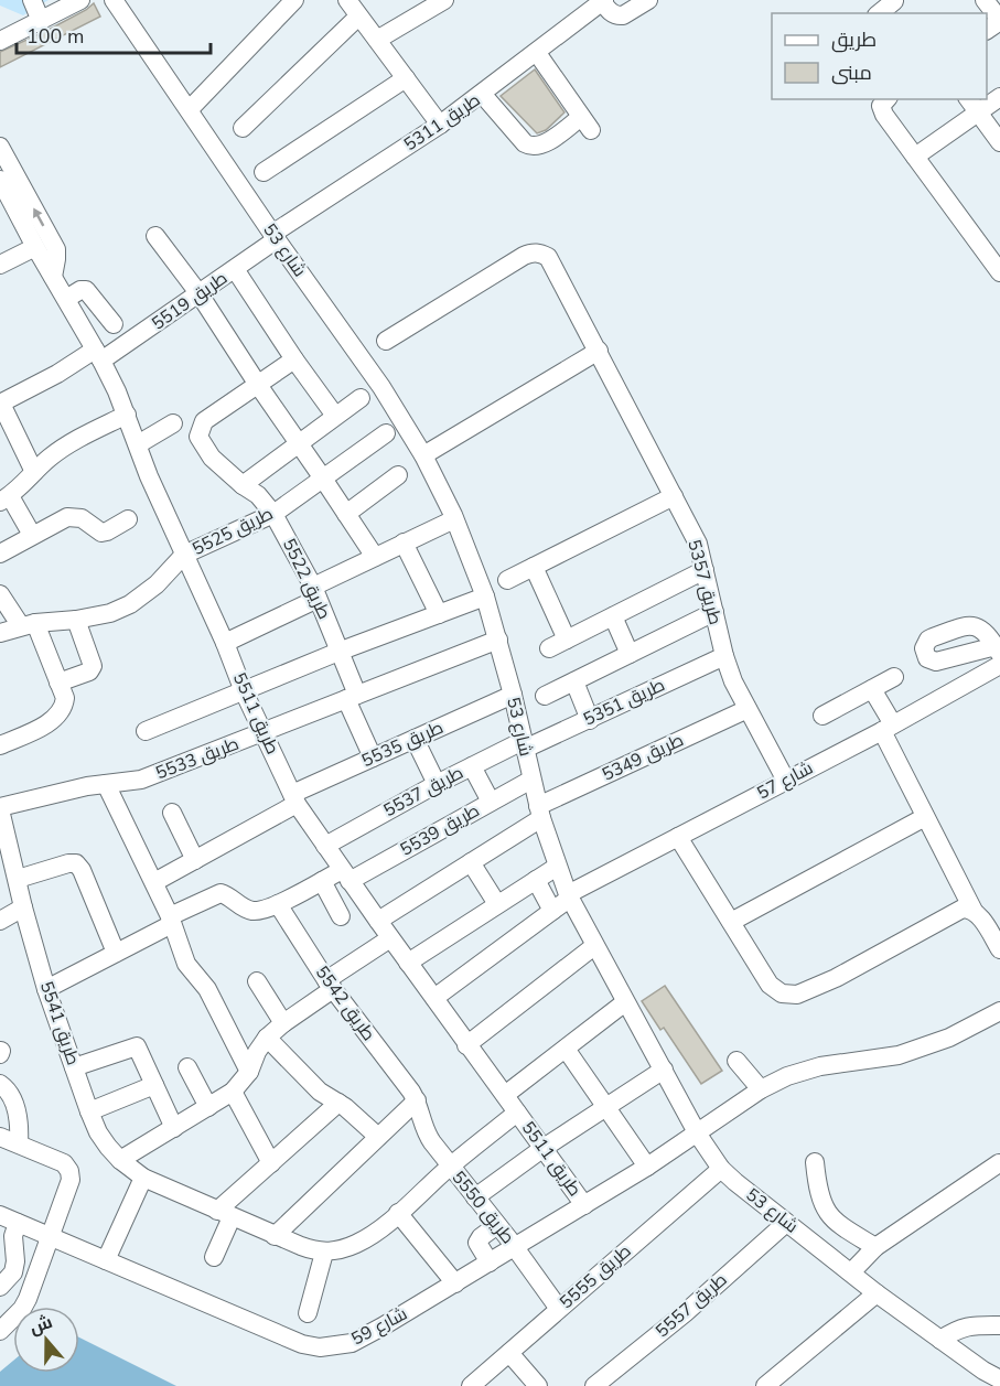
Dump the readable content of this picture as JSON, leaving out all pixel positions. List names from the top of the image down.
{
  "streets": {
    "street": [
      "طريق 5311",
      "شارع 53",
      "طريق 5519",
      "طريق 5525",
      "طريق 5522",
      "طريق 5357",
      "طريق 5351",
      "طريق 5511",
      "طريق 5535",
      "طريق 5349",
      "طريق 5533",
      "شارع 57",
      "طريق 5537",
      "طريق 5539",
      "طريق 5542",
      "طريق 5541",
      "طريق 5550",
      "طريق 5555",
      "طريق 5557",
      "شارع 59"
    ]
  },
  "crossings": [
    ["طريق 5311", "شارع 53"],
    ["طريق 5311", "طريق 5519"],
    ["شارع 53", "طريق 5519"],
    ["شارع 53", "طريق 5351"],
    ["شارع 53", "طريق 5535"],
    ["شارع 53", "طريق 5349"],
    ["شارع 53", "طريق 5533"],
    ["شارع 53", "شارع 57"],
    ["شارع 53", "طريق 5537"],
    ["شارع 53", "طريق 5539"],
    ["شارع 53", "طريق 5555"],
    ["شارع 53", "طريق 5557"],
    ["شارع 53", "شارع 59"],
    ["طريق 5519", "طريق 5511"],
    ["طريق 5525", "طريق 5522"],
    ["طريق 5525", "طريق 5511"],
    ["طريق 5522", "طريق 5535"],
    ["طريق 5522", "طريق 5533"],
    ["طريق 5357", "طريق 5351"],
    ["طريق 5357", "طريق 5349"],
    ["طريق 5357", "شارع 57"],
    ["طريق 5351", "طريق 5537"],
    ["طريق 5511", "طريق 5535"],
    ["طريق 5511", "طريق 5533"],
    ["طريق 5511", "شارع 57"],
    ["طريق 5511", "طريق 5537"],
    ["طريق 5511", "طريق 5539"],
    ["طريق 5511", "شارع 59"],
    ["طريق 5533", "طريق 5541"],
    ["طريق 5542", "طريق 5550"],
    ["طريق 5550", "طريق 5555"],
    ["طريق 5550", "شارع 59"]
  ],
  "legend": ["طريق", "مبنى"],
  "scale_bar": "100 m",
  "north": "top"
}
